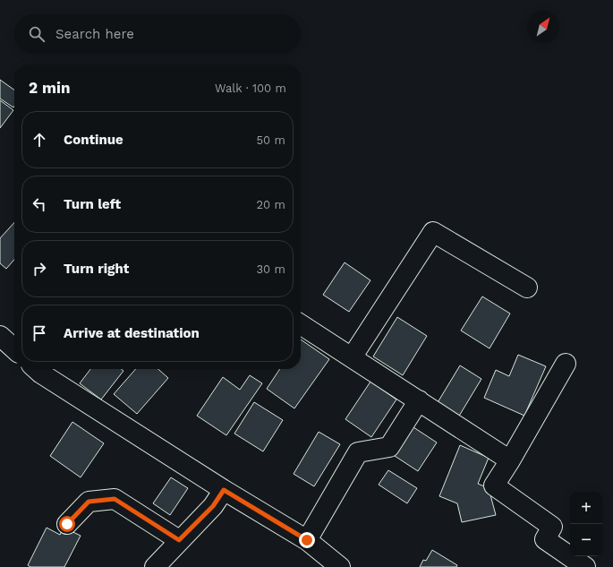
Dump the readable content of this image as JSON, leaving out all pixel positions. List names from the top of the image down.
{
  "north": "top right",
  "page": {
    "search": "Search here",
    "heading": ["2 min", "Walk · 100 m"],
    "list": [
      ["Continue", "50 m"],
      ["Turn left", "20 m"],
      ["Turn right", "30 m"],
      "Arrive at destination"
    ],
    "map_buttons": ["+", "−"]
  }
}
